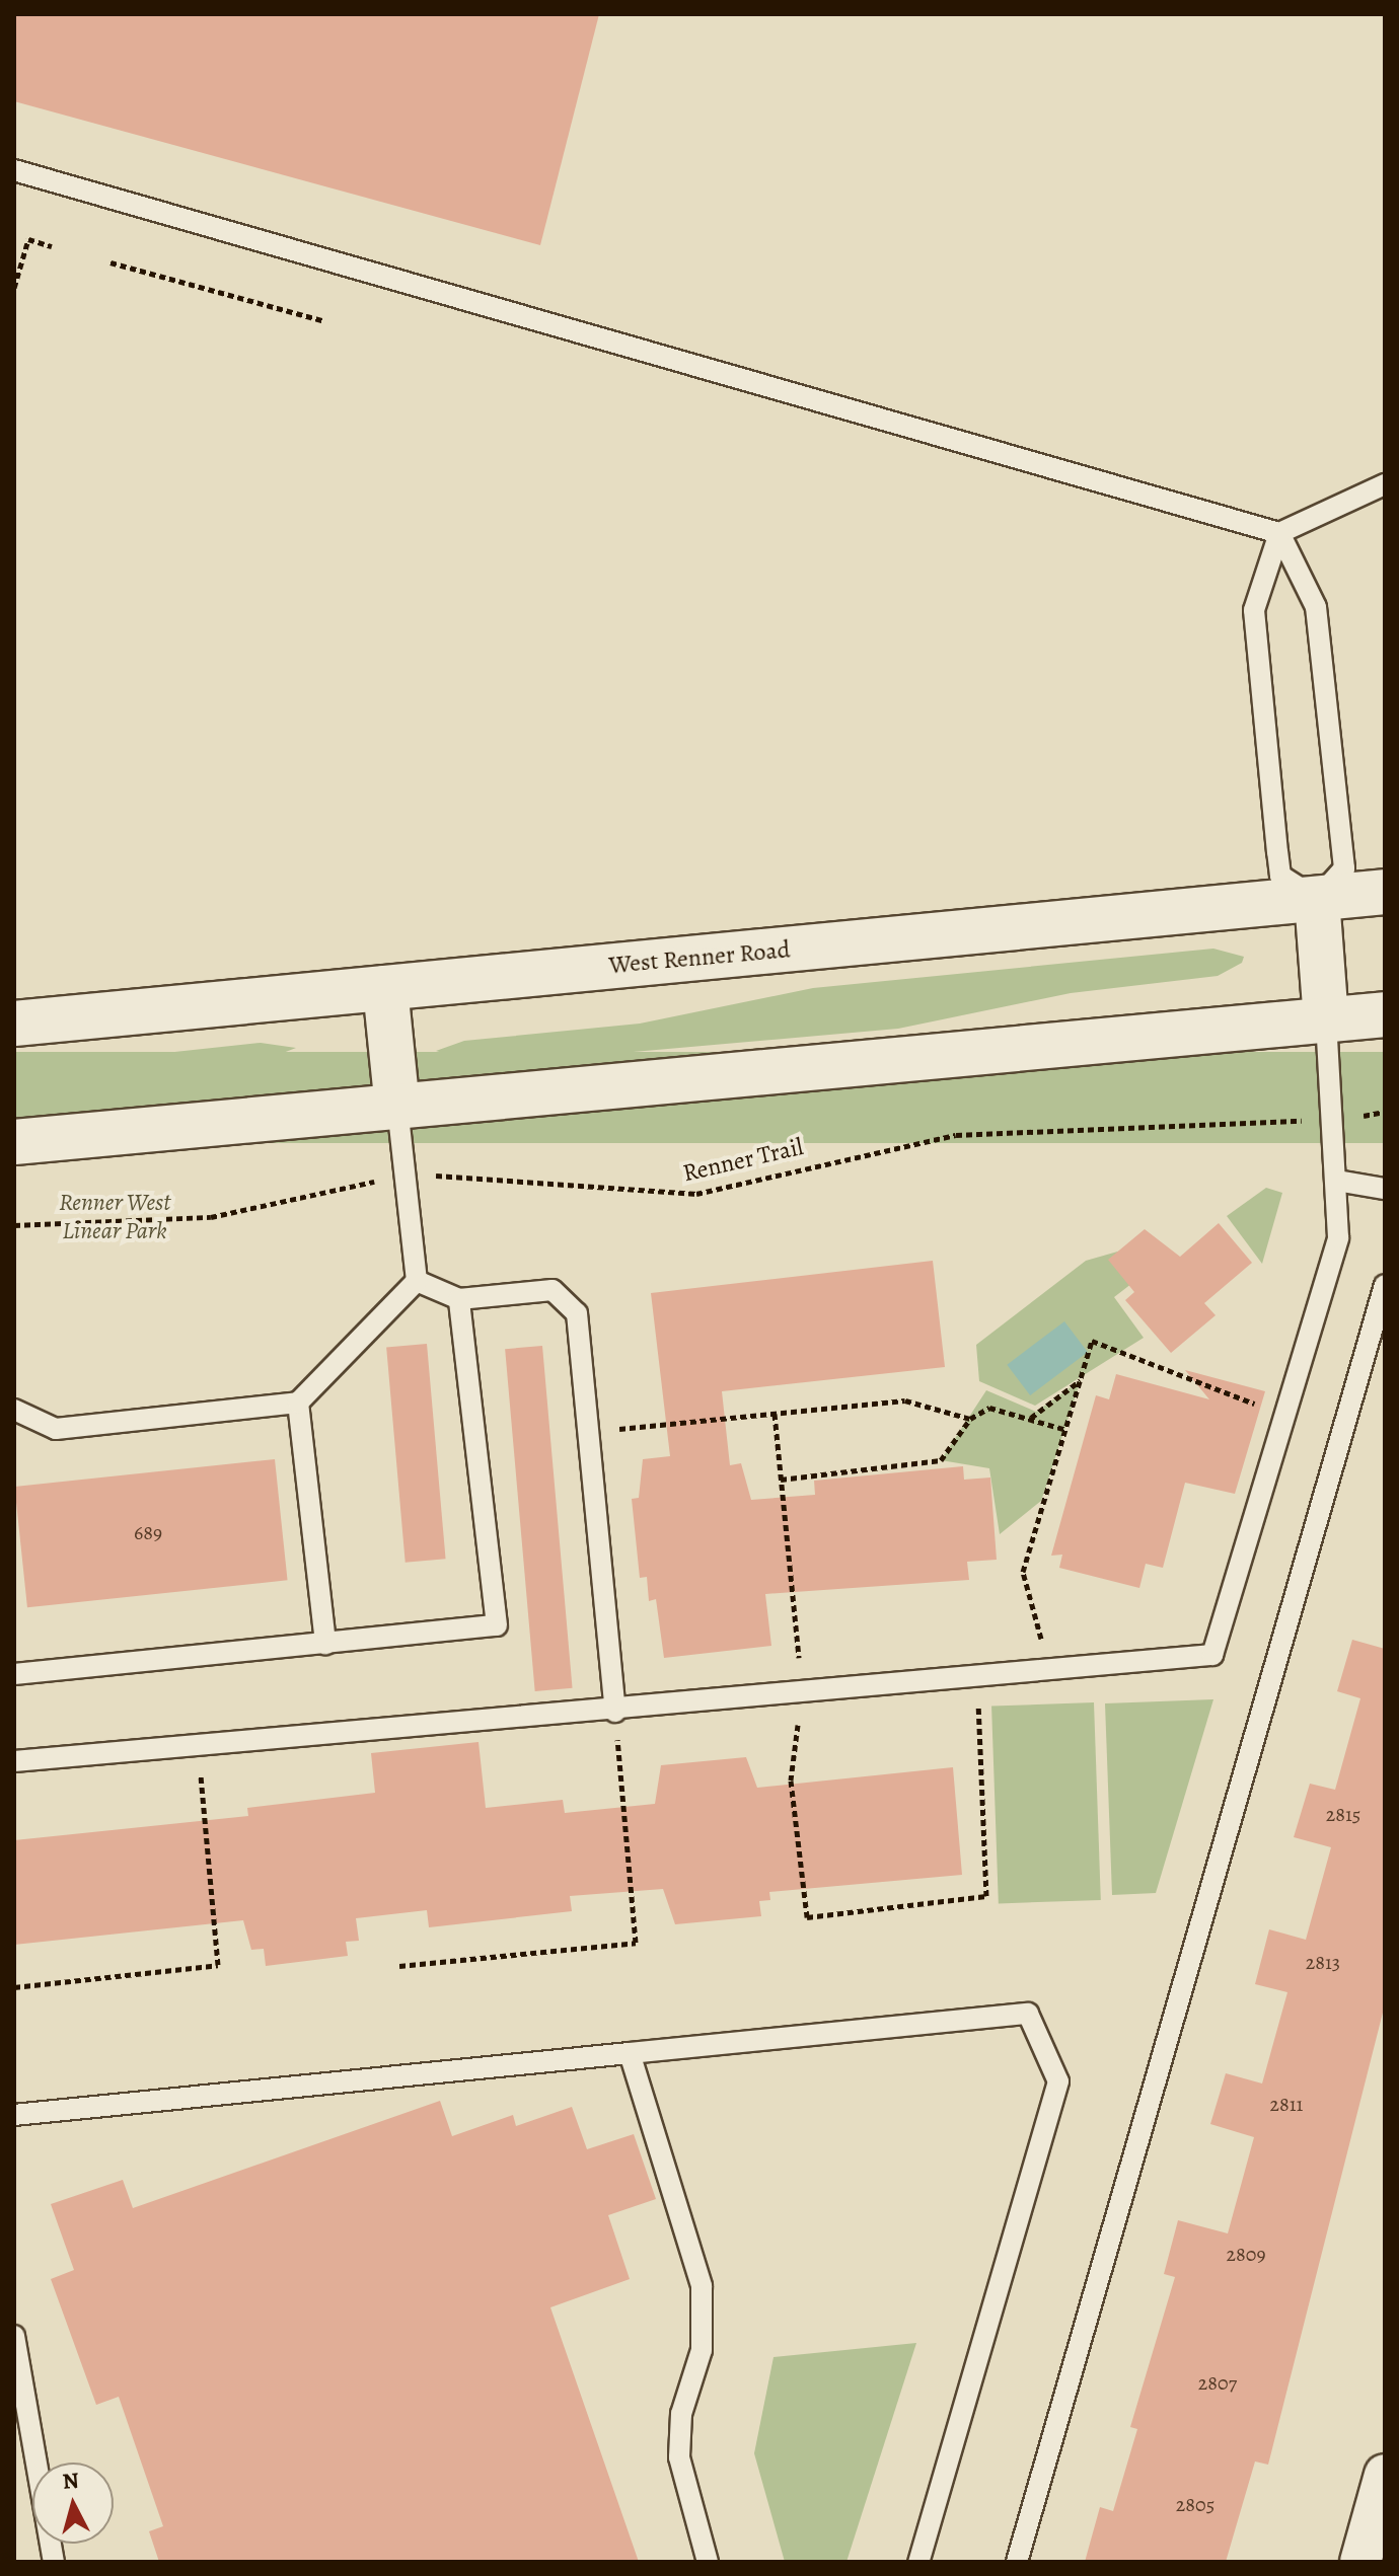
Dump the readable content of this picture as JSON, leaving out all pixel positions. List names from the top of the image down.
{
  "streets": {
    "main road": ["West Renner Road"],
    "path": ["Renner Trail"]
  },
  "parks": ["Renner West Linear Park"],
  "house_numbers": [
    "689",
    "2815",
    "2813",
    "2811",
    "2809",
    "2807",
    "2805"
  ],
  "north": "top"
}
